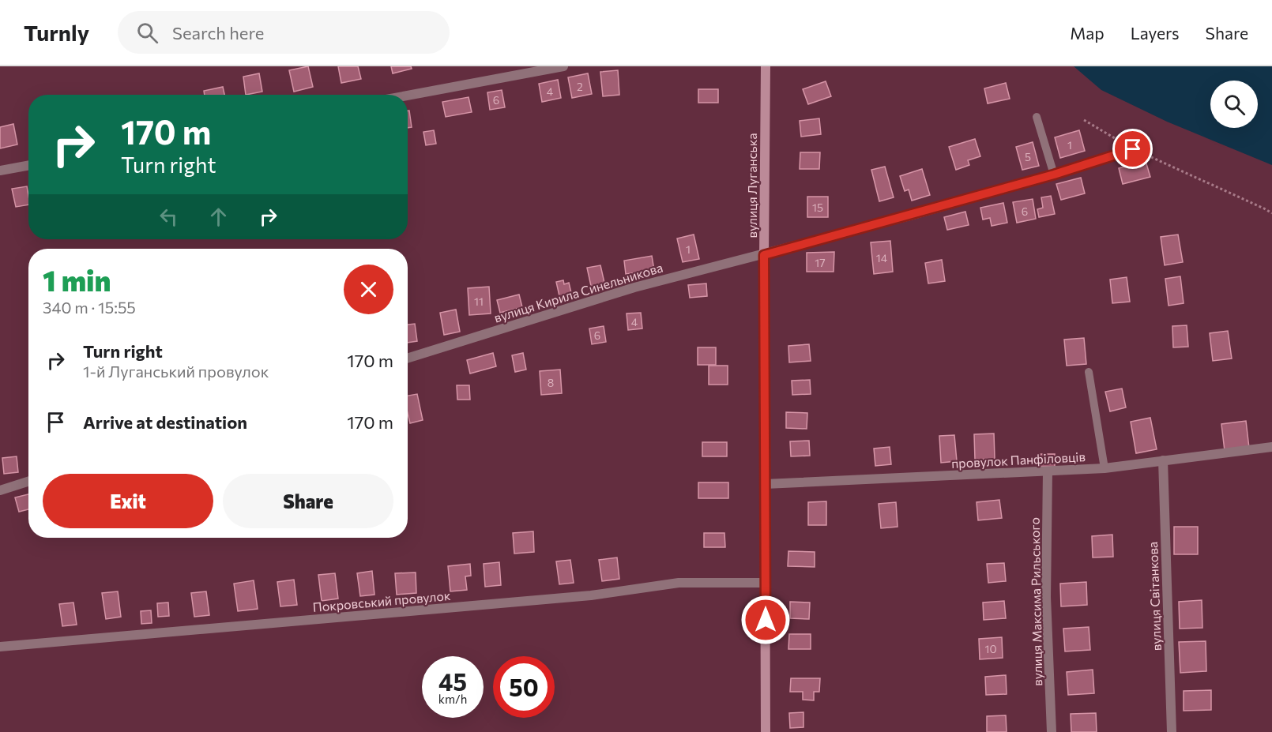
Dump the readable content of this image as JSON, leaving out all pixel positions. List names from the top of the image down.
{
  "streets": {
    "main road": ["вулиця Луганська"],
    "street": [
      "вулиця Кирила Синельникова",
      "провулок Панфіловців",
      "вулиця Світанкова",
      "Покровський провулок",
      "вулиця Максима Рильського"
    ]
  },
  "crossings": [
    ["вулиця Луганська", "вулиця Кирила Синельникова"],
    ["вулиця Луганська", "провулок Панфіловців"],
    ["вулиця Луганська", "Покровський провулок"],
    ["провулок Панфіловців", "вулиця Світанкова"],
    ["провулок Панфіловців", "вулиця Максима Рильського"]
  ],
  "house_numbers": [
    "2",
    "4",
    "6",
    "1",
    "5",
    "15",
    "6",
    "1",
    "14",
    "17",
    "11",
    "4",
    "6",
    "8",
    "10"
  ],
  "page": {
    "header": "Turnly",
    "search": "Search here",
    "nav": ["Map", "Layers", "Share"],
    "turn": ["170 m", "Turn right"],
    "heading": ["1 min", "340 m · 15:55"],
    "list": [
      {
        "name": "Turn right",
        "note": "1-й Луганський провулок",
        "value": "170 m"
      },
      {
        "name": "Arrive at destination",
        "value": "170 m"
      }
    ],
    "buttons": ["Exit", "Share"],
    "speed": "45 km/h",
    "limit": "50"
  }
}
